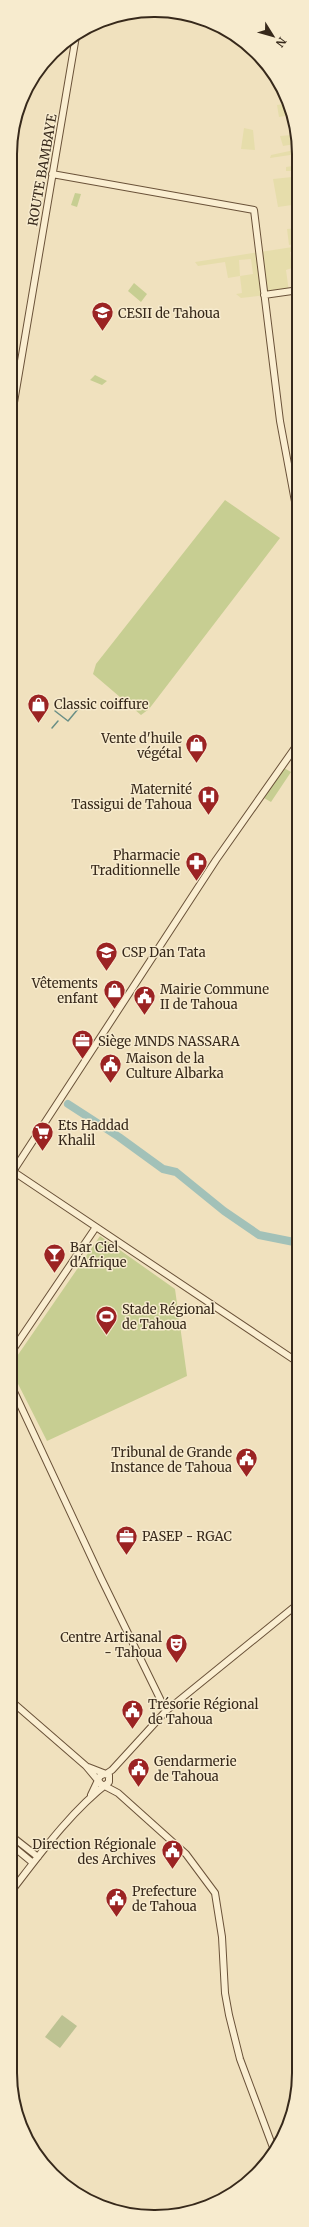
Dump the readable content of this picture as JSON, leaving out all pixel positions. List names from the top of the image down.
{
  "streets": {
    "street": ["ROUTE BAMBAYE"]
  },
  "places": {
    "school or university": ["CESII de Tahoua", "CSP Dan Tata"],
    "shop": ["Classic coiffure", "Vente d'huile végétal", "Vêtements enfant"],
    "hospital": ["Maternité Tassigui de Tahoua"],
    "pharmacy": ["Pharmacie Traditionnelle"],
    "public building": [
      "Mairie Commune II de Tahoua",
      "Maison de la Culture Albarka",
      "Tribunal de Grande Instance de Tahoua",
      "Trésorie Régional de Tahoua",
      "Gendarmerie de Tahoua",
      "Direction Régionale des Archives",
      "Prefecture de Tahoua"
    ],
    "office": ["Siège MNDS NASSARA", "PASEP - RGAC"],
    "supermarket": ["Ets Haddad Khalil"],
    "bar": ["Bar Ciel d'Afrique"],
    "sports": ["Stade Régional de Tahoua"],
    "theatre": ["Centre Artisanal - Tahoua"]
  },
  "north": "bottom right"
}
